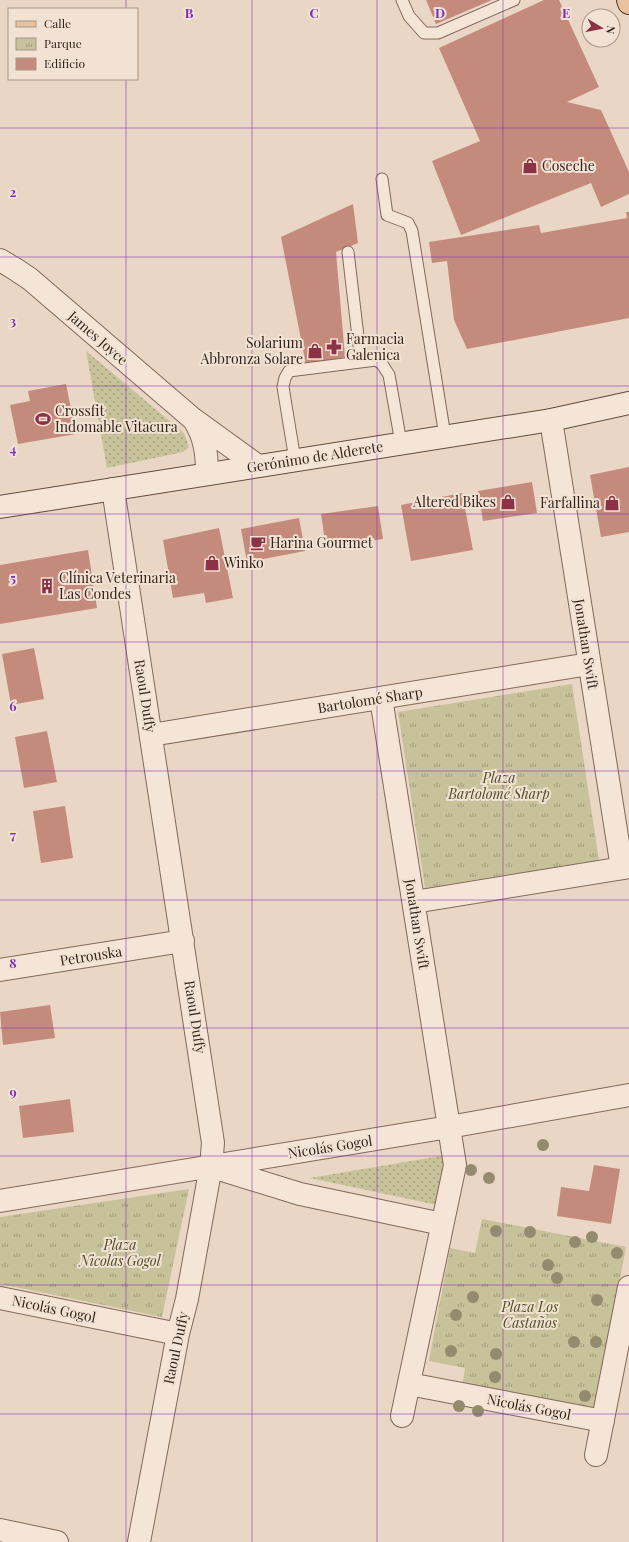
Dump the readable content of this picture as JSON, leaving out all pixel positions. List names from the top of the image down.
{
  "streets": {
    "street": [
      "James Joyce",
      "Gerónimo de Alderete",
      "Jonathan Swift",
      "Raoul Duffy",
      "Bartolomé Sharp",
      "Petrouska",
      "Nicolás Gogol"
    ]
  },
  "crossings": [
    ["James Joyce", "Gerónimo de Alderete"],
    ["Gerónimo de Alderete", "Jonathan Swift"],
    ["Gerónimo de Alderete", "Raoul Duffy"],
    ["Jonathan Swift", "Bartolomé Sharp"],
    ["Jonathan Swift", "Nicolás Gogol"],
    ["Raoul Duffy", "Bartolomé Sharp"],
    ["Raoul Duffy", "Petrouska"],
    ["Raoul Duffy", "Nicolás Gogol"]
  ],
  "parks": ["Plaza Bartolomé Sharp", "Plaza Nicolas Gogol", "Plaza Los Castaños"],
  "places": {
    "shop": [
      "Coseche",
      "Solarium Abbronza Solare",
      "Altered Bikes",
      "Farfallina",
      "Winko"
    ],
    "pharmacy": ["Farmacia Galenica"],
    "sports": ["Crossfit Indomable Vitacura"],
    "cafe": ["Harina Gourmet"],
    "building": ["Clínica Veterinaria Las Condes"]
  },
  "legend": ["Calle", "Parque", "Edificio"],
  "north": "right",
  "grid": {
    "columns": [
      "B",
      "C",
      "D",
      "E"
    ],
    "rows": [
      "2",
      "3",
      "4",
      "5",
      "6",
      "7",
      "8",
      "9"
    ]
  }
}
